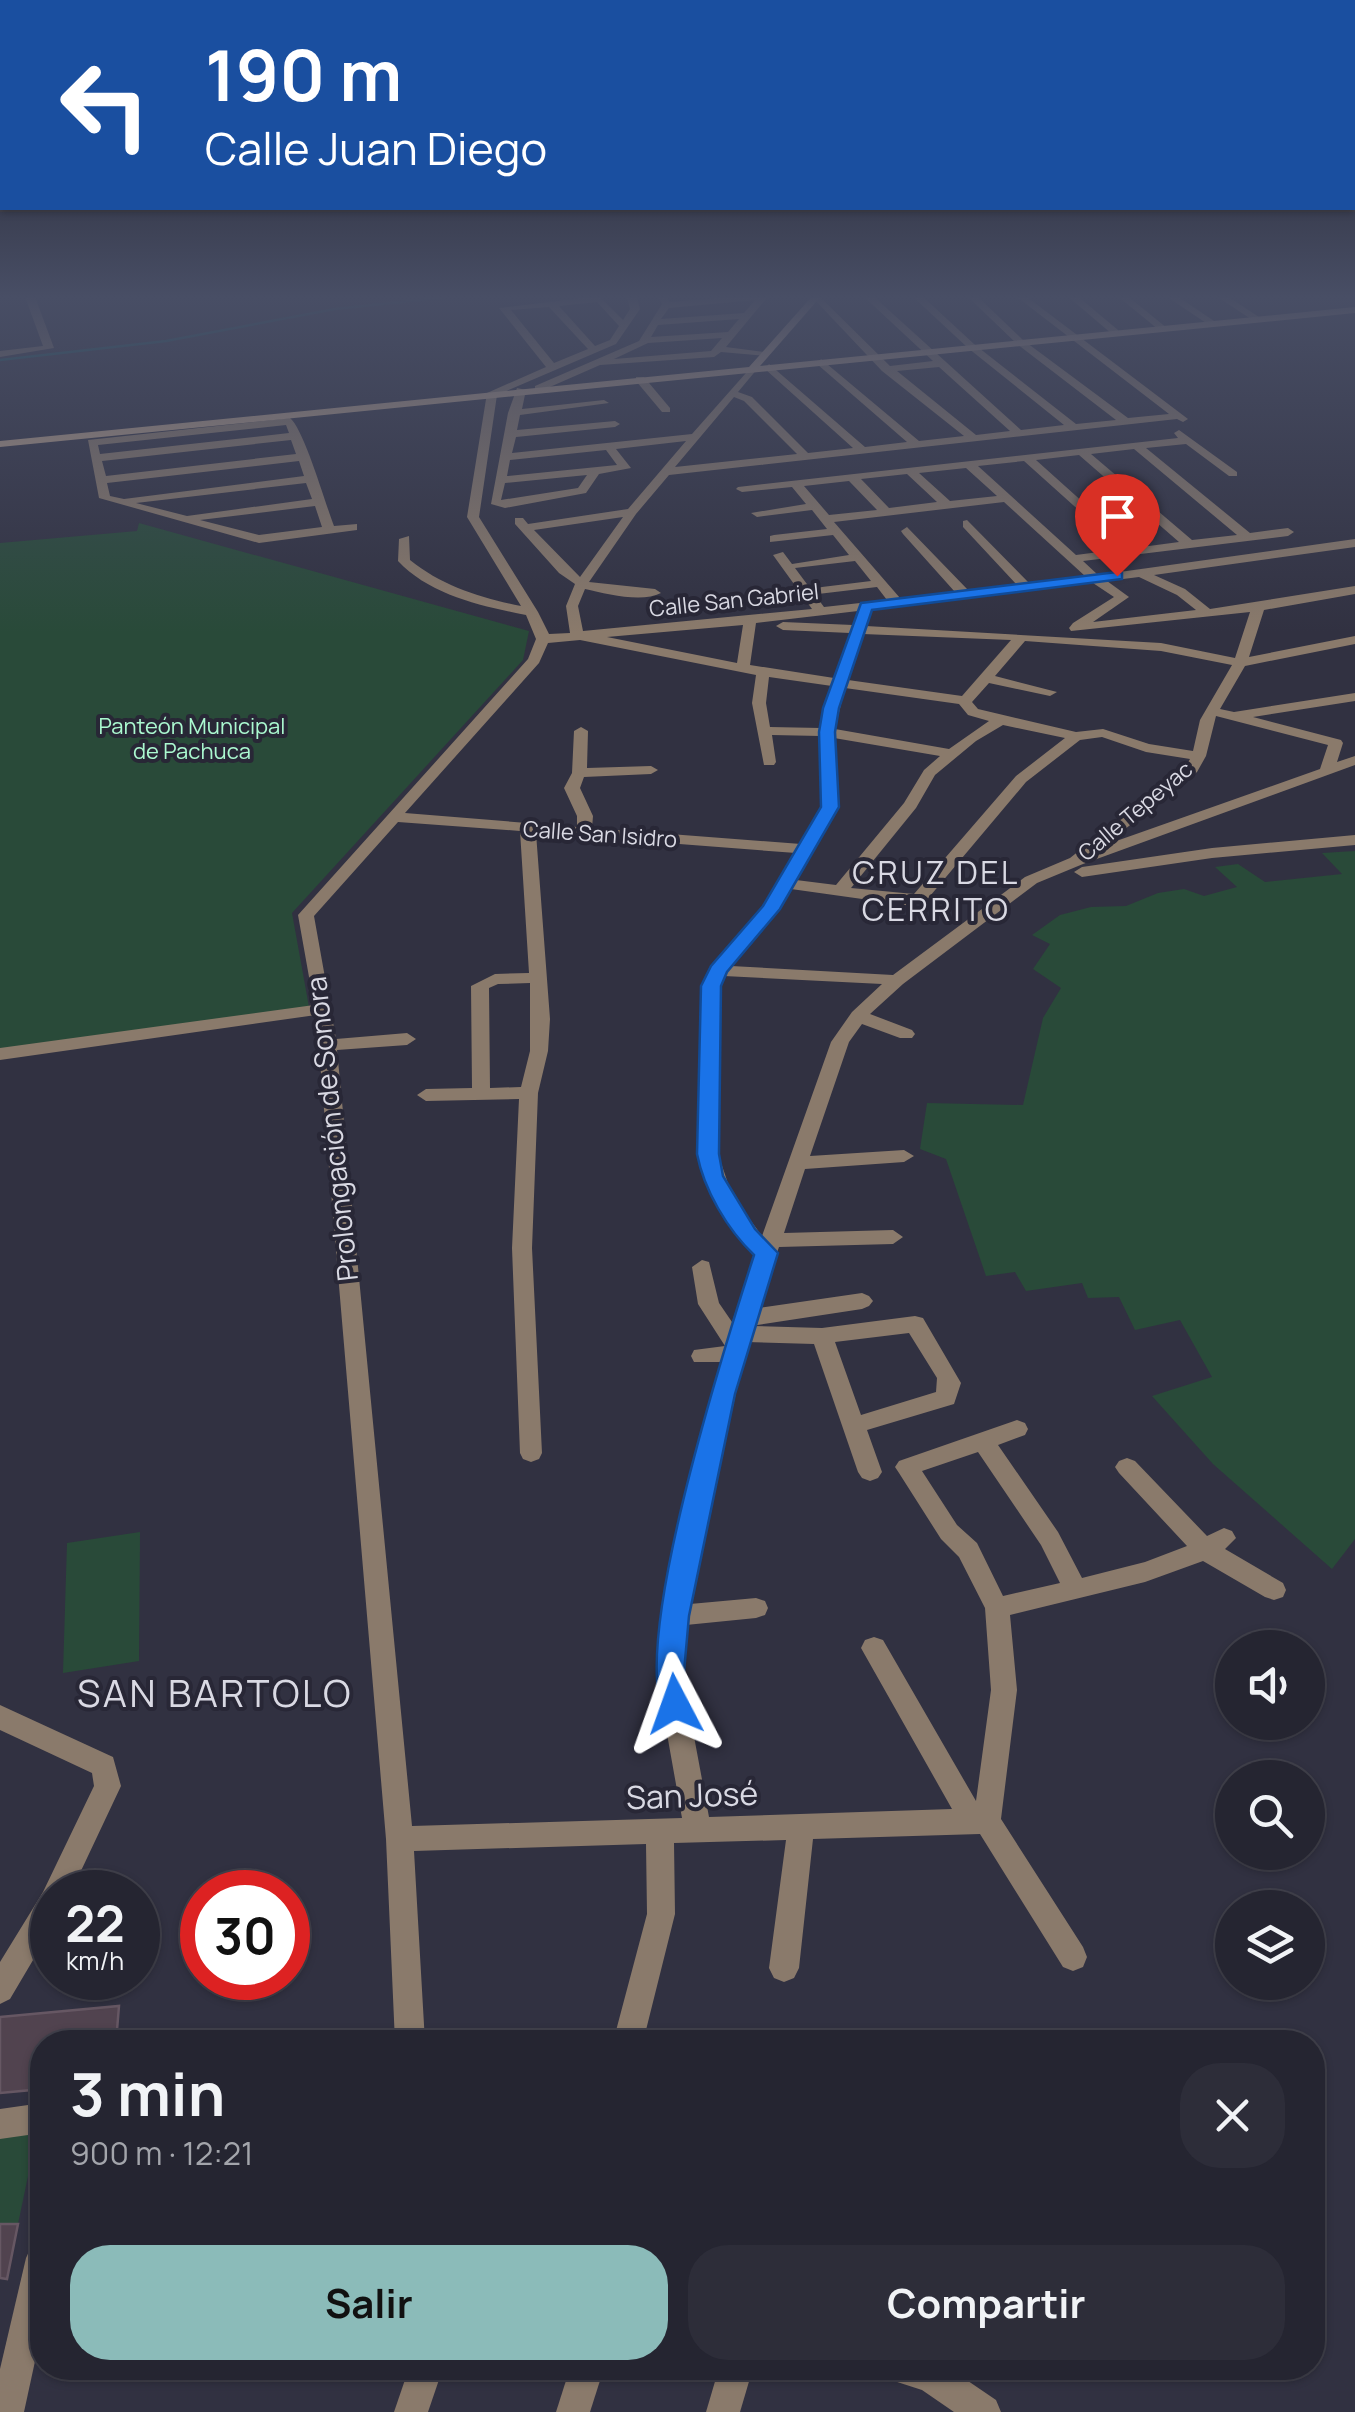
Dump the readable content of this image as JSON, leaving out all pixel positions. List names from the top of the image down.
{
  "streets": {
    "street": [
      "Calle San Gabriel",
      "Calle Tepeyac",
      "Calle San Isidro",
      "Prolongación de Sonora",
      "San José"
    ]
  },
  "crossings": [
    ["Calle San Gabriel", "Prolongación de Sonora"],
    ["Calle Tepeyac", "San José"],
    ["Calle San Isidro", "Prolongación de Sonora"],
    ["Prolongación de Sonora", "San José"]
  ],
  "districts": ["CRUZ DEL CERRITO", "SAN BARTOLO"],
  "parks": ["Panteón Municipal de Pachuca"],
  "page": {
    "turn": ["190 m", "Calle Juan Diego"],
    "speed": "22 km/h",
    "limit": "30",
    "heading": ["3 min", "900 m · 12:21"],
    "buttons": ["Salir", "Compartir"]
  }
}
